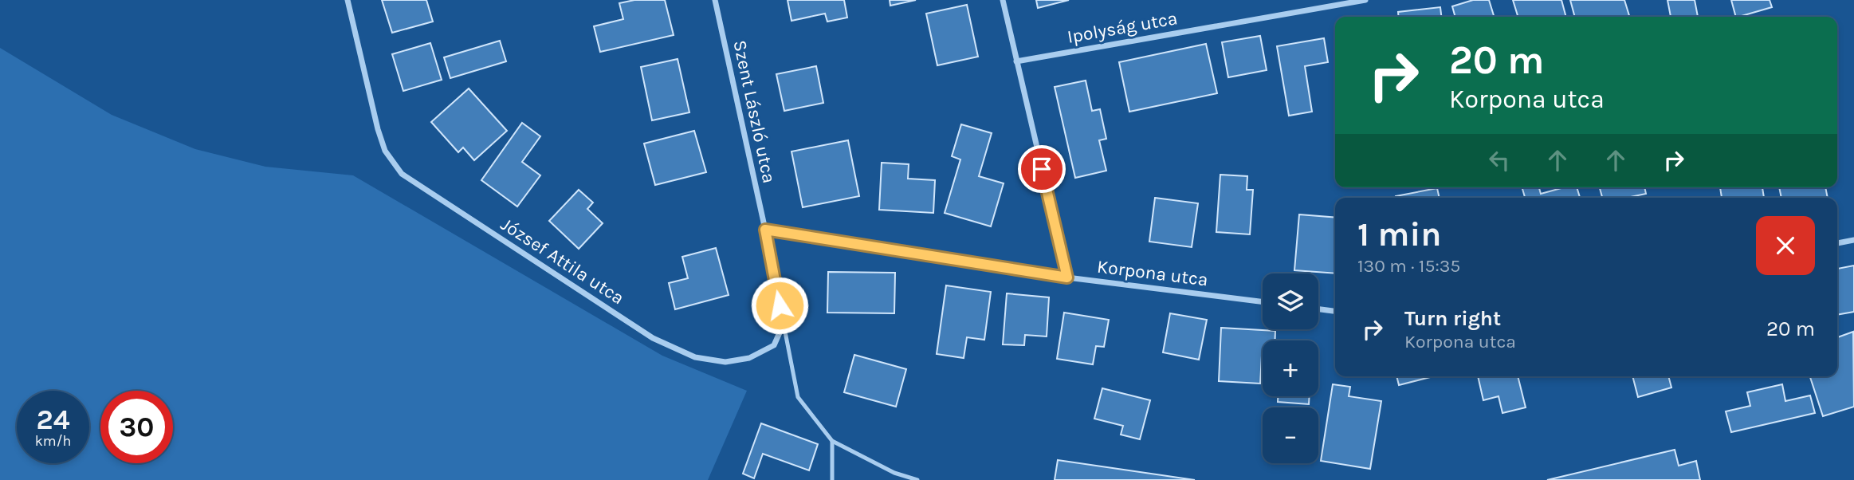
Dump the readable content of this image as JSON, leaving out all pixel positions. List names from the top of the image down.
{
  "streets": {
    "street": [
      "Ipolyság utca",
      "Szent László utca",
      "József Attila utca",
      "Korpona utca"
    ]
  },
  "crossings": [
    ["Szent László utca", "Korpona utca"]
  ],
  "page": {
    "turn": ["20 m", "Korpona utca"],
    "heading": ["1 min", "130 m · 15:35"],
    "map_buttons": ["+", "−"],
    "list": [
      {
        "name": "Turn right",
        "note": "Korpona utca",
        "value": "20 m"
      }
    ],
    "speed": "24 km/h",
    "limit": "30"
  }
}
